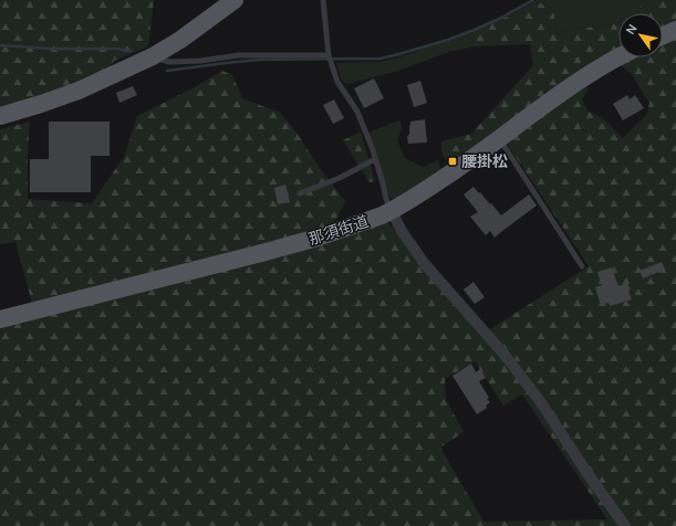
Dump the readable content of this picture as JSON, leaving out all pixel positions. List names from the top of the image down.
{
  "streets": {
    "main road": ["那須街道"]
  },
  "places": {
    "transit": ["腰掛松"]
  },
  "north": "top left"
}
